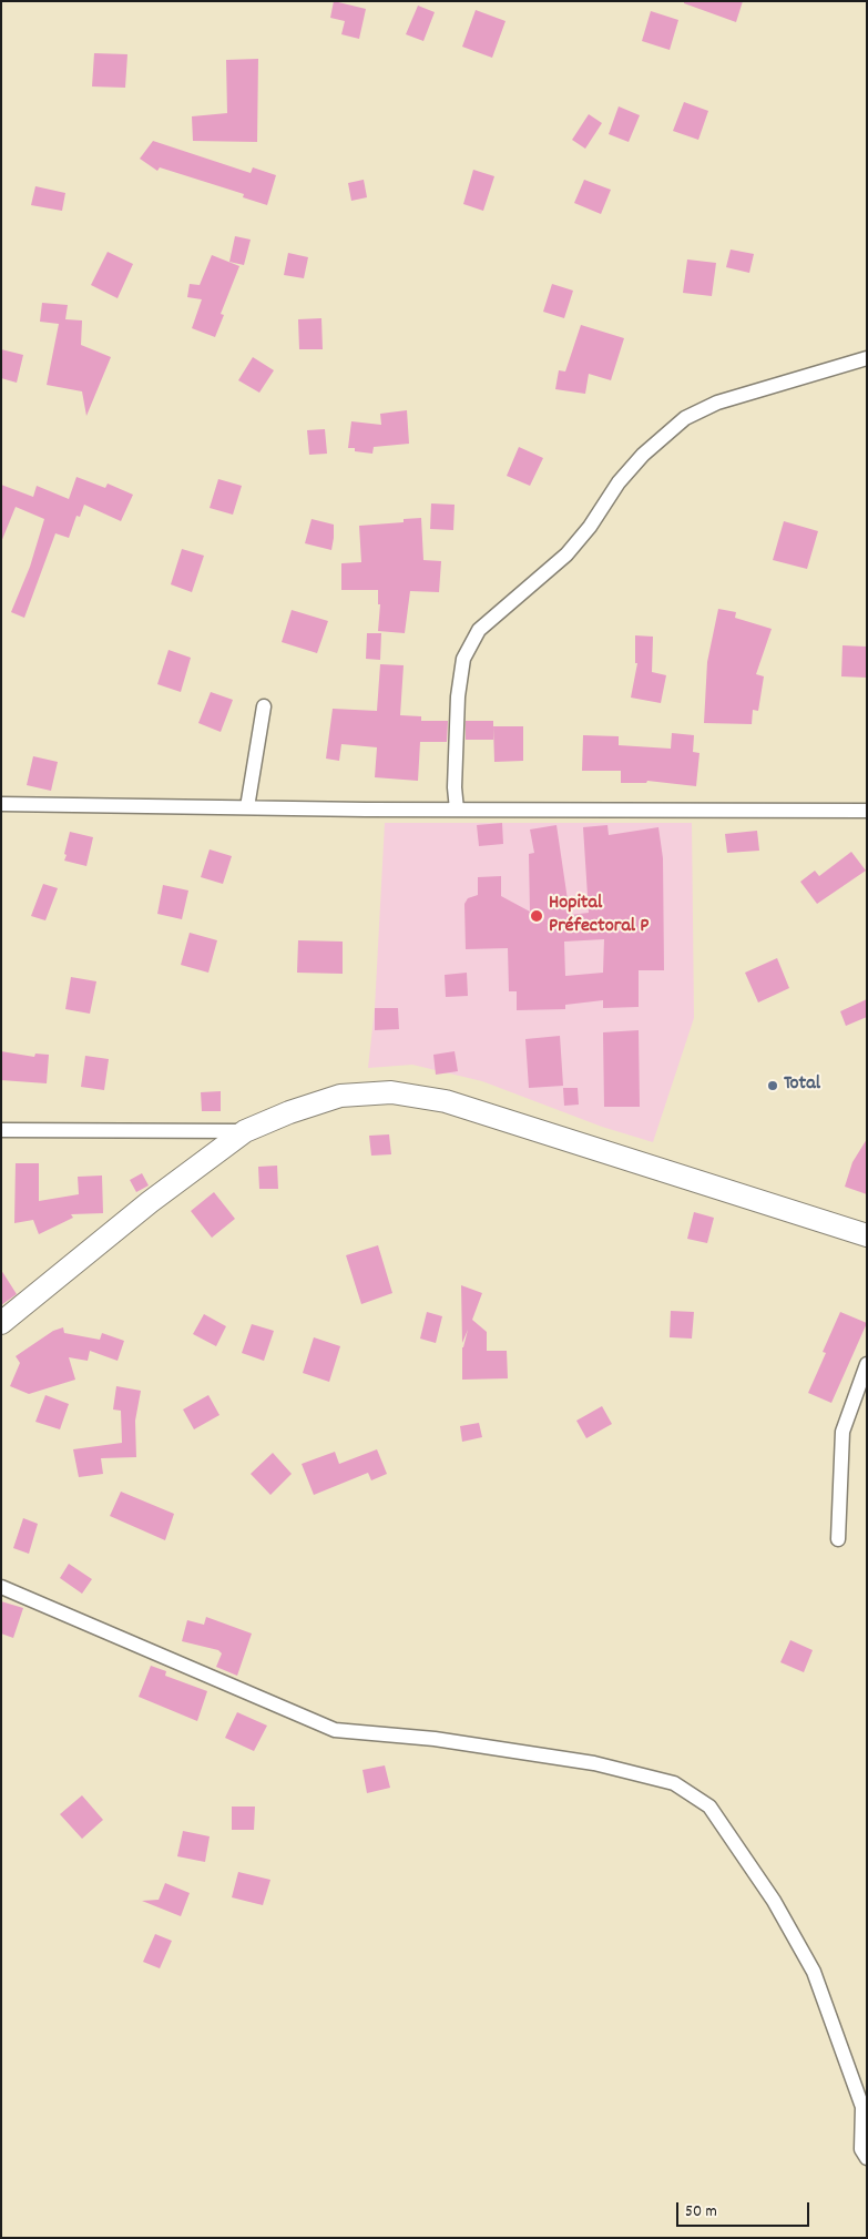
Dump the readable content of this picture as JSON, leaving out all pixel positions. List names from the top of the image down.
{
  "places": ["Hopital Préfectoral P", "Total"],
  "scale_bar": "50 m"
}
